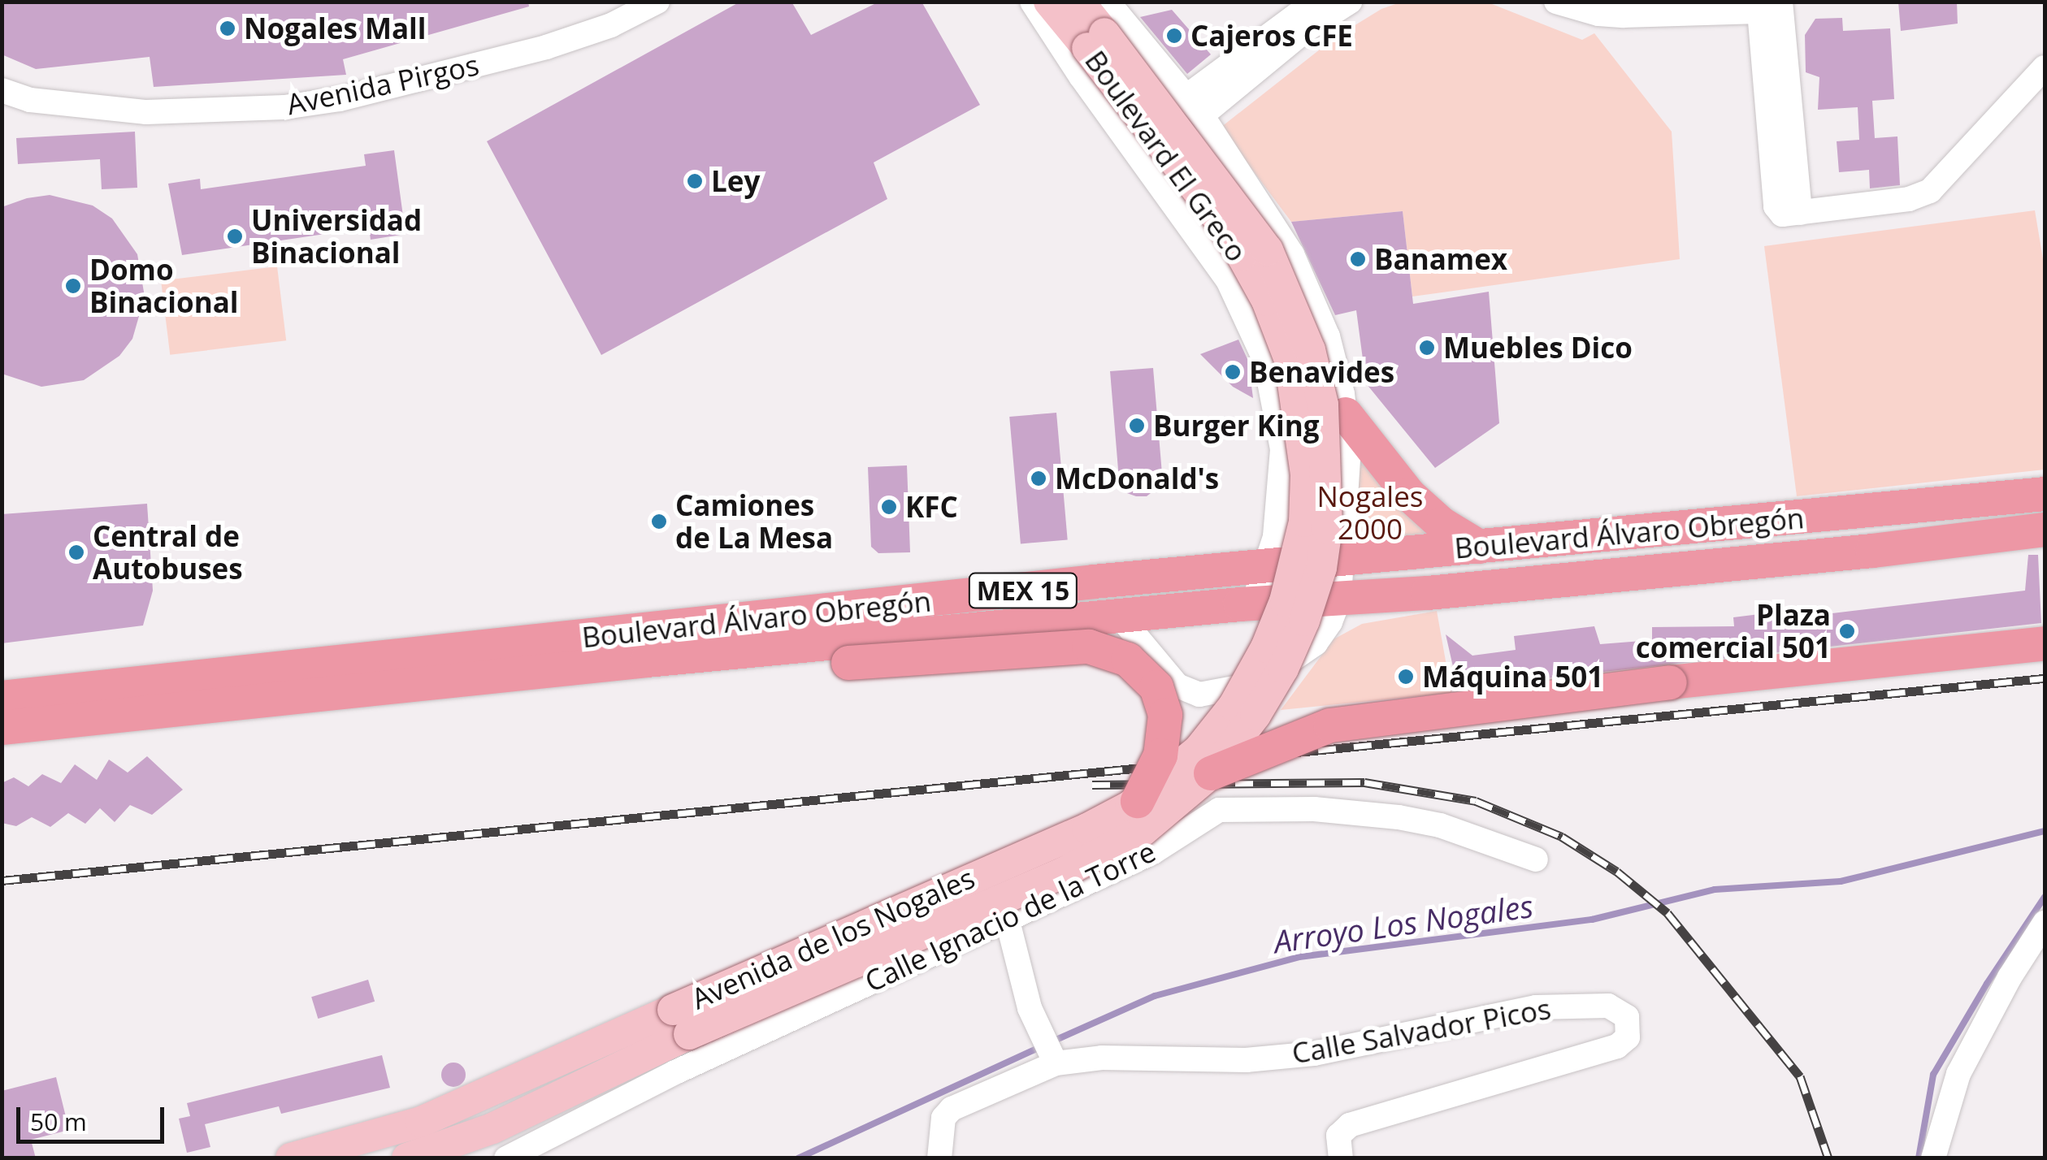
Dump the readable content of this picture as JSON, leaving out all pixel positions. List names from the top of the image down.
{
  "streets": {
    "highway": ["Boulevard Álvaro Obregón", "MEX 15"],
    "main road": ["Boulevard El Greco", "Avenida de los Nogales"],
    "street": ["Avenida Pirgos", "Calle Ignacio de la Torre", "Calle Salvador Picos"]
  },
  "crossings": [
    ["Boulevard El Greco", "Boulevard Álvaro Obregón"],
    ["Boulevard El Greco", "Avenida de los Nogales"],
    ["Boulevard Álvaro Obregón", "Avenida de los Nogales"]
  ],
  "water": ["Arroyo Los Nogales"],
  "parks": ["Nogales 2000"],
  "places": [
    "Nogales Mall",
    "Cajeros CFE",
    "Ley",
    "Universidad Binacional",
    "Banamex",
    "Domo Binacional",
    "Muebles Dico",
    "Benavides",
    "Burger King",
    "McDonald's",
    "KFC",
    "Camiones de La Mesa",
    "Central de Autobuses",
    "Plaza comercial 501",
    "Máquina 501"
  ],
  "scale_bar": "50 m"
}
